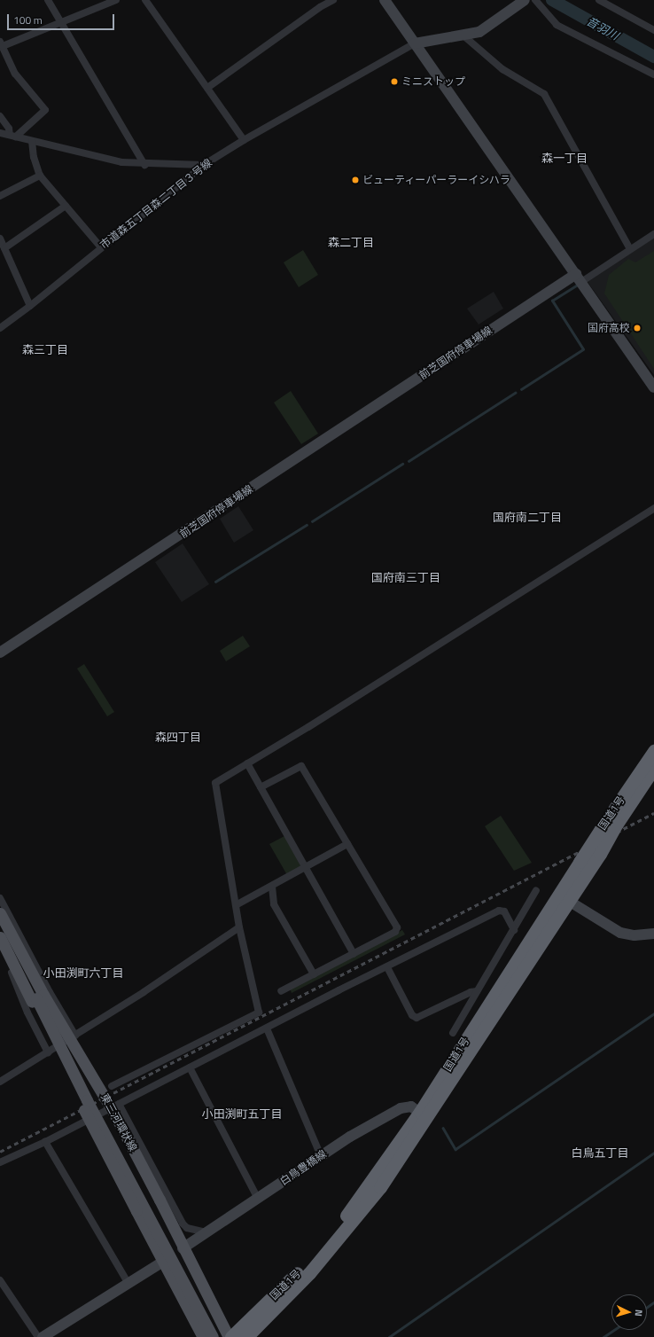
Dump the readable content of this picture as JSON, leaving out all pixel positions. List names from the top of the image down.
{
  "streets": {
    "highway": ["国道1号"],
    "main road": ["前芝国府停車場線", "東三河環状線", "白鳥豊橋線"],
    "street": ["市道森五丁目森二丁目３号線"]
  },
  "crossings": [
    ["国道1号", "白鳥豊橋線"],
    ["東三河環状線", "白鳥豊橋線"]
  ],
  "districts": [
    "森一丁目",
    "森二丁目",
    "森三丁目",
    "国府南二丁目",
    "国府南三丁目",
    "森四丁目",
    "小田渕町六丁目",
    "小田渕町五丁目",
    "白鳥五丁目"
  ],
  "water": ["音羽川"],
  "places": ["ミニストップ", "ビューティーパーラーイシハラ", "国府高校"],
  "scale_bar": "100 m",
  "north": "right"
}
